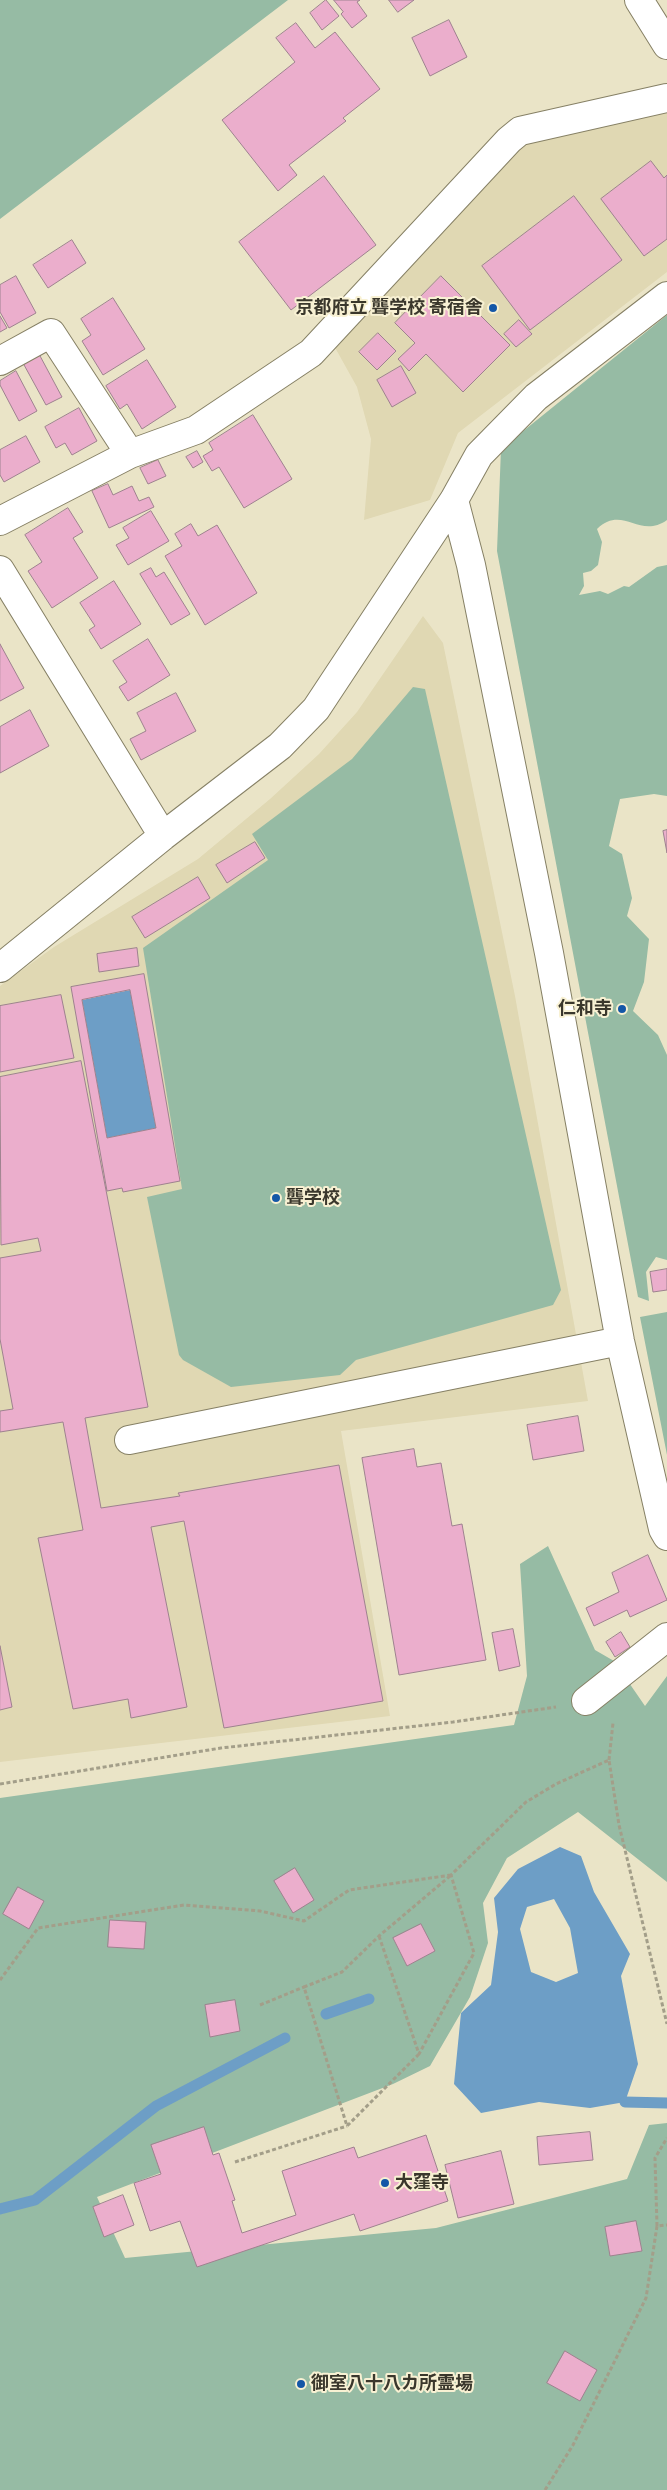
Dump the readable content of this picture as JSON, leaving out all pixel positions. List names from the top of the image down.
{
  "places": [
    "京都府立 聾学校 寄宿舎",
    "仁和寺",
    "聾学校",
    "大窪寺",
    "御室八十八カ所霊場"
  ]
}
